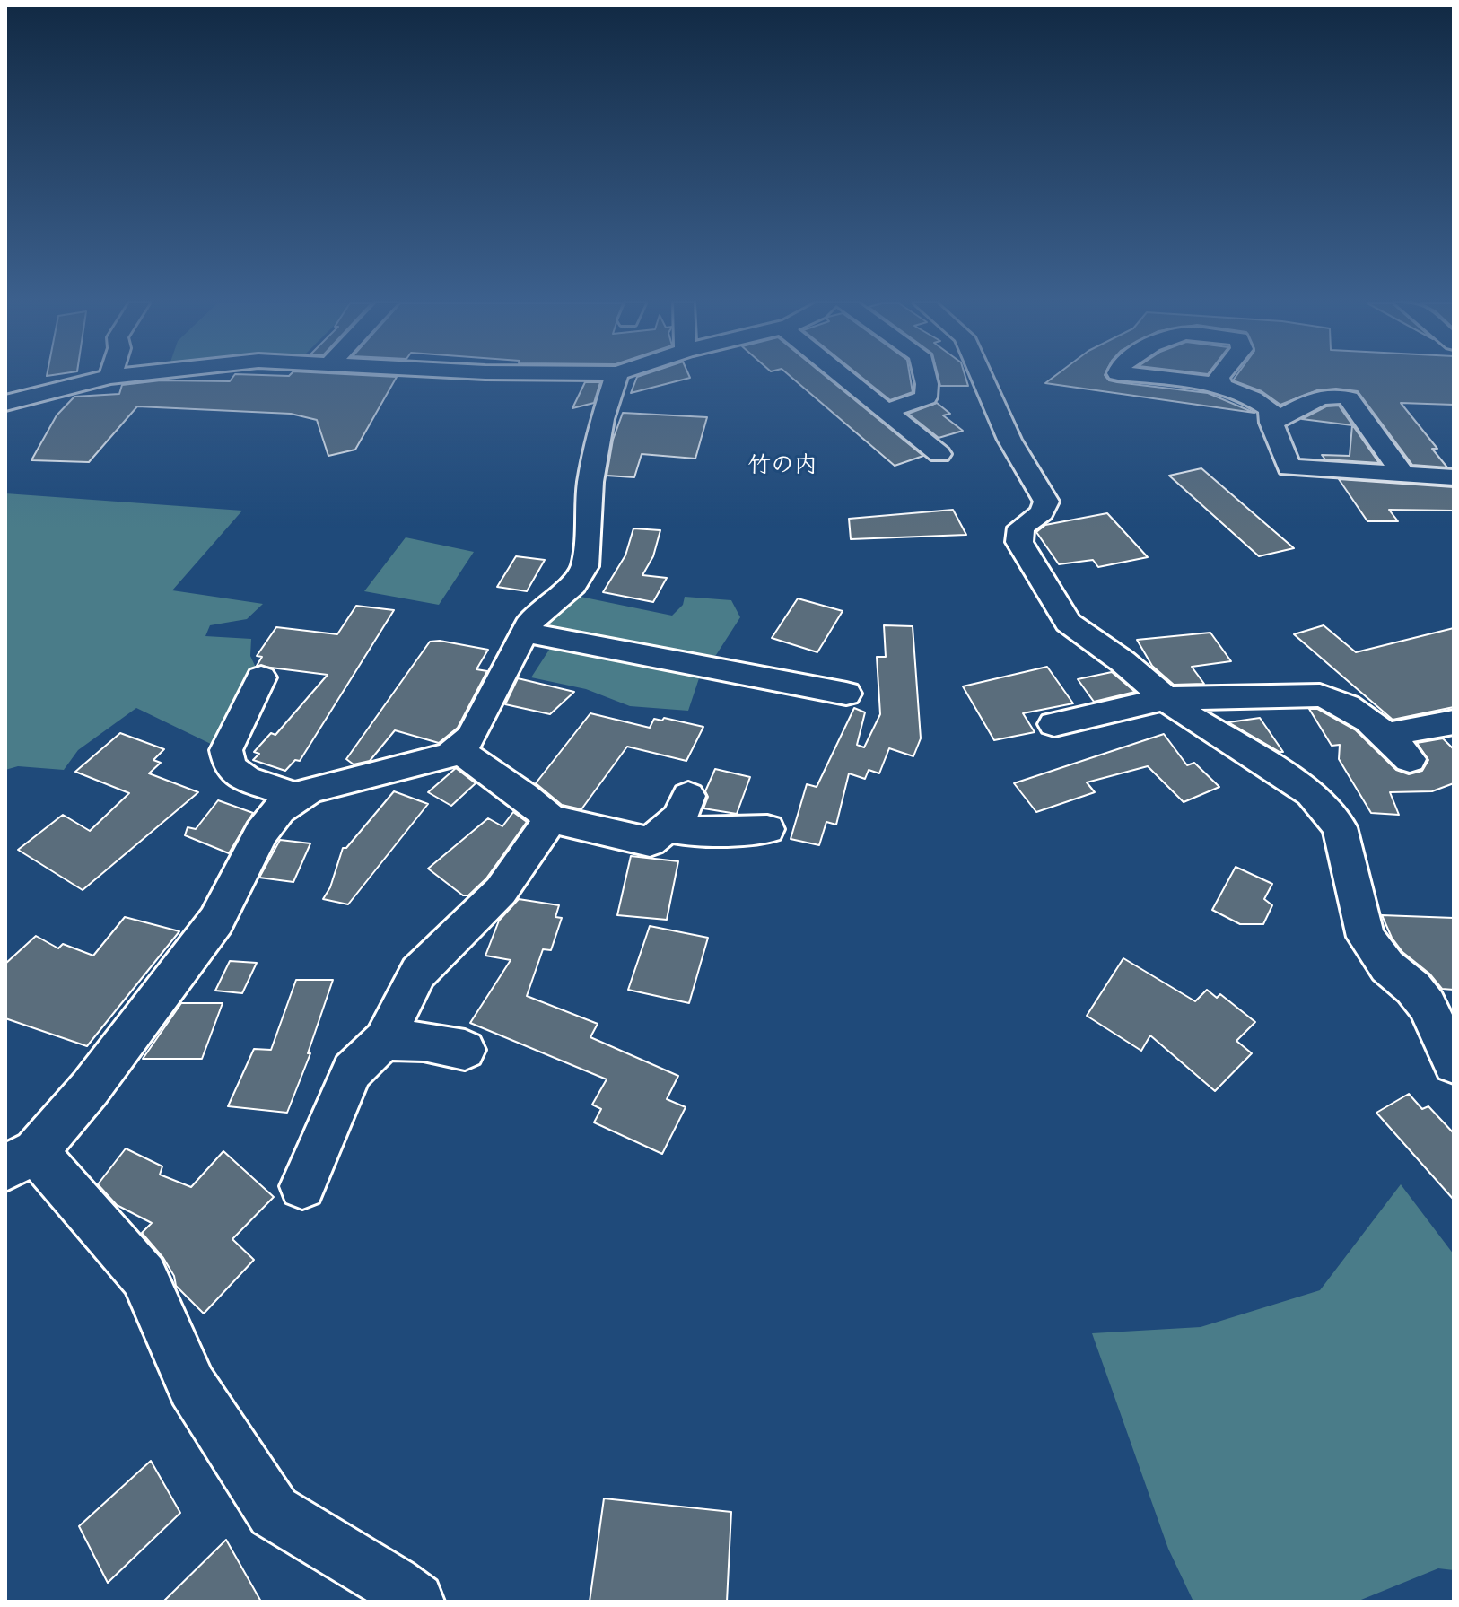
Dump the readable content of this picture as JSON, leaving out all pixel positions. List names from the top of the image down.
{
  "districts": ["竹の内"]
}
